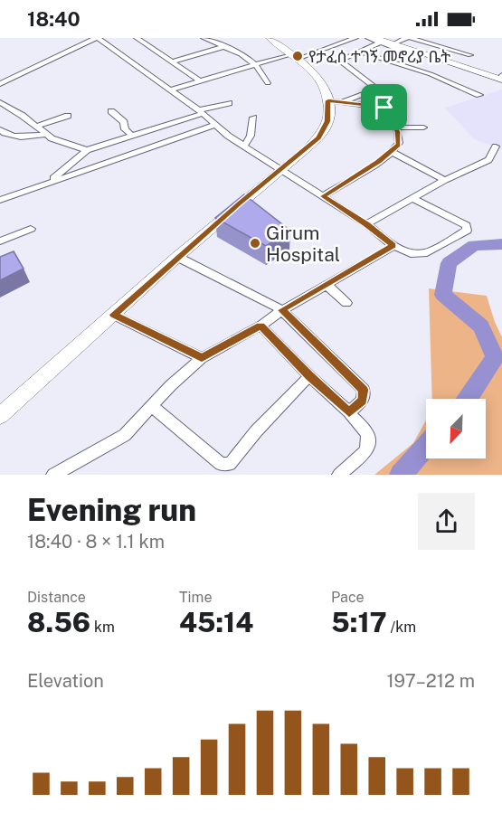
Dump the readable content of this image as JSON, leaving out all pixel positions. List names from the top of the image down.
{
  "places": ["የታፈሰ ተገኝ መኖሪያ ቤት", "Girum Hospital"],
  "north": "bottom left",
  "page": {
    "status": "18:40",
    "heading": ["Evening run", "18:40 · 8 × 1.1 km"],
    "stats": [
      ["Distance", "8.56 km"],
      ["Time", "45:14"],
      ["Pace", "5:17 /km"]
    ],
    "chart": ["Elevation", "197–212 m"]
  }
}
